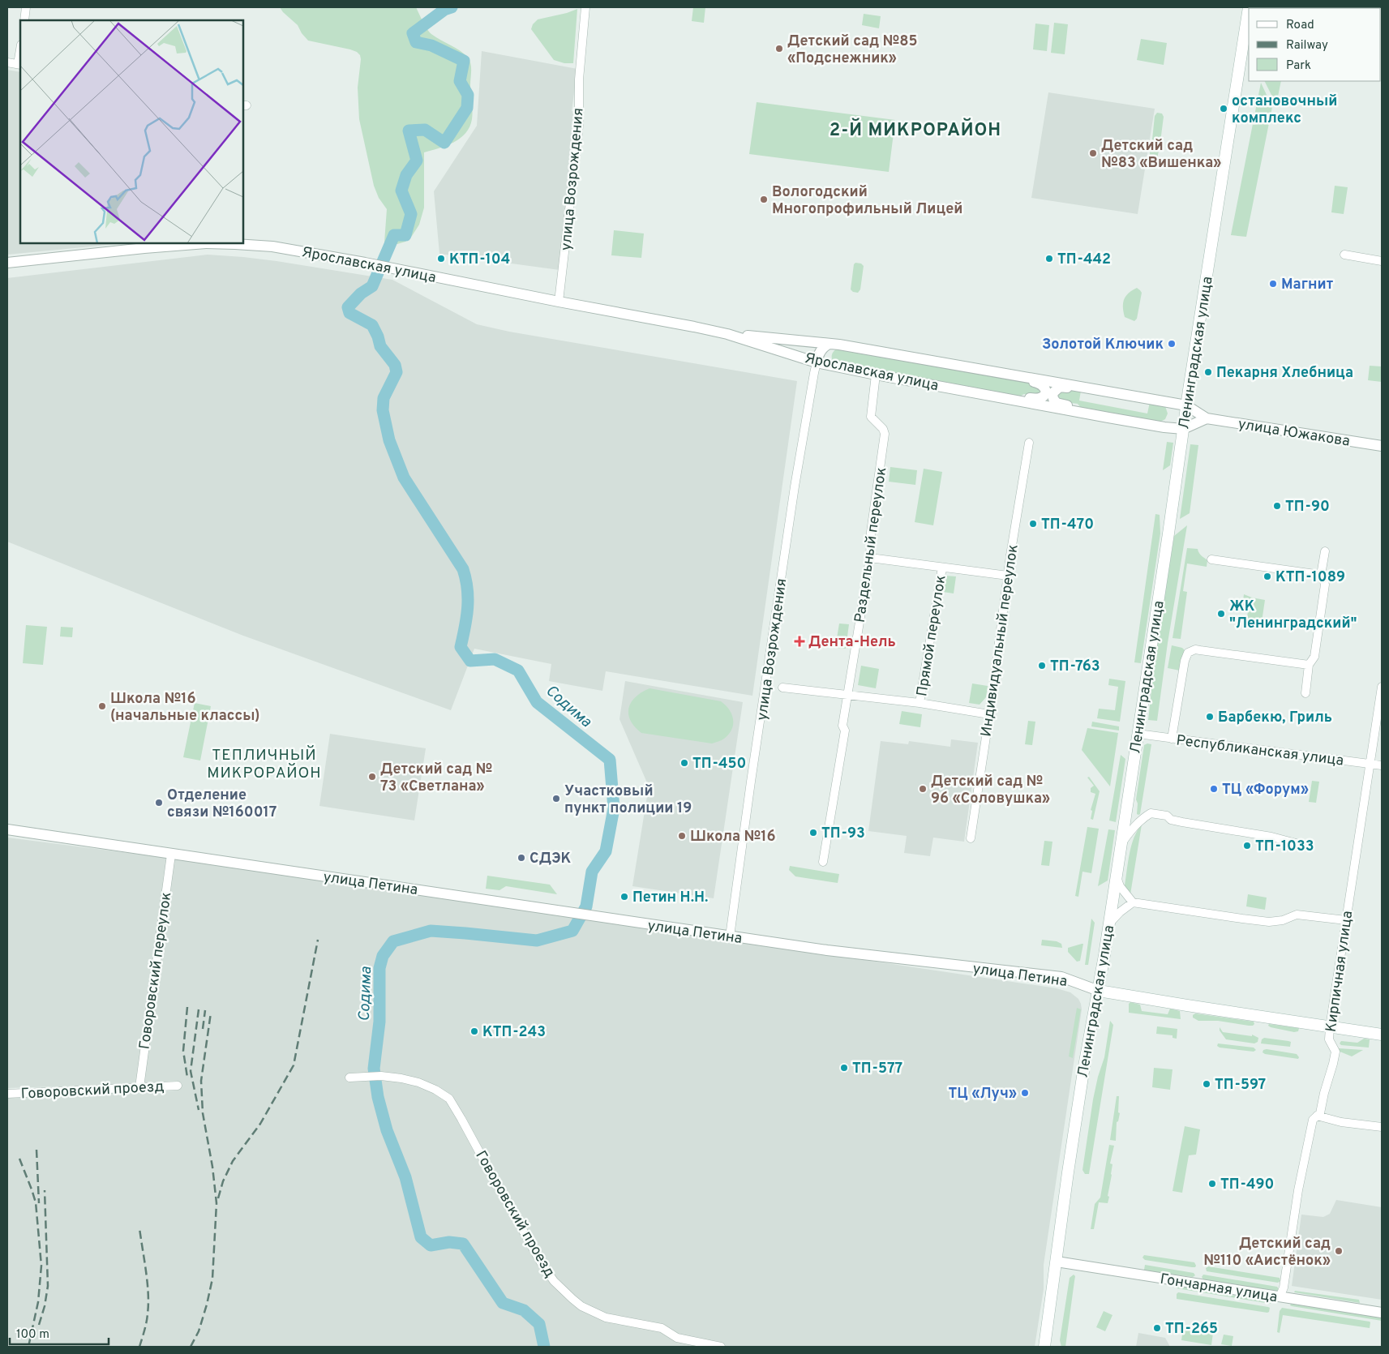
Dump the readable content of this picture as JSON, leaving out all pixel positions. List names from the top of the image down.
{
  "streets": {
    "main road": ["Ленинградская улица", "улица Петина"],
    "street": [
      "улица Возрождения",
      "Ярославская улица",
      "улица Южакова",
      "Раздельный переулок",
      "Прямой переулок",
      "Индивидуальный переулок",
      "Республиканская улица",
      "Говоровский переулок",
      "Кирпичная улица",
      "Говоровский проезд",
      "Гончарная улица"
    ]
  },
  "crossings": [
    ["улица Возрождения", "Ярославская улица"],
    ["улица Возрождения", "улица Петина"],
    ["Ярославская улица", "Ленинградская улица"],
    ["Ярославская улица", "улица Южакова"],
    ["Ярославская улица", "Раздельный переулок"],
    ["Ленинградская улица", "улица Южакова"],
    ["Ленинградская улица", "Республиканская улица"],
    ["Ленинградская улица", "улица Петина"],
    ["Ленинградская улица", "Гончарная улица"],
    ["Республиканская улица", "Кирпичная улица"],
    ["улица Петина", "Говоровский переулок"],
    ["улица Петина", "Кирпичная улица"],
    ["Говоровский переулок", "Говоровский проезд"],
    ["Кирпичная улица", "Гончарная улица"]
  ],
  "districts": ["2-Й МИКРОРАЙОН", "ТЕПЛИЧНЫЙ МИКРОРАЙОН"],
  "water": ["Содима"],
  "places": {
    "other": [
      "Детский сад №85 «Подснежник»",
      "остановочный комплекс",
      "Детский сад №83 «Вишенка»",
      "Вологодский Многопрофильный Лицей",
      "КТП-104",
      "ТП-442",
      "Магнит",
      "Золотой Ключик",
      "Пекарня Хлебница",
      "ТП-90",
      "ТП-470",
      "КТП-1089",
      "ЖК \"Ленинградский\"",
      "ТП-763",
      "Школа №16 (начальные классы)",
      "Барбекю, Гриль",
      "ТП-450",
      "Детский сад № 73 «Светлана»",
      "Детский сад № 96 «Соловушка»",
      "ТЦ «Форум»",
      "Участковый пункт полиции 19",
      "Отделение связи №160017",
      "ТП-93",
      "Школа №16",
      "ТП-1033",
      "СДЭК",
      "Петин Н.Н.",
      "КТП-243",
      "ТП-577",
      "ТП-597",
      "ТЦ «Луч»",
      "ТП-490",
      "Детский сад №110 «Аистёнок»",
      "ТП-265"
    ],
    "health": ["Дента-Нель"]
  },
  "legend": ["Road", "Railway", "Park"],
  "scale_bar": "100 m"
}
